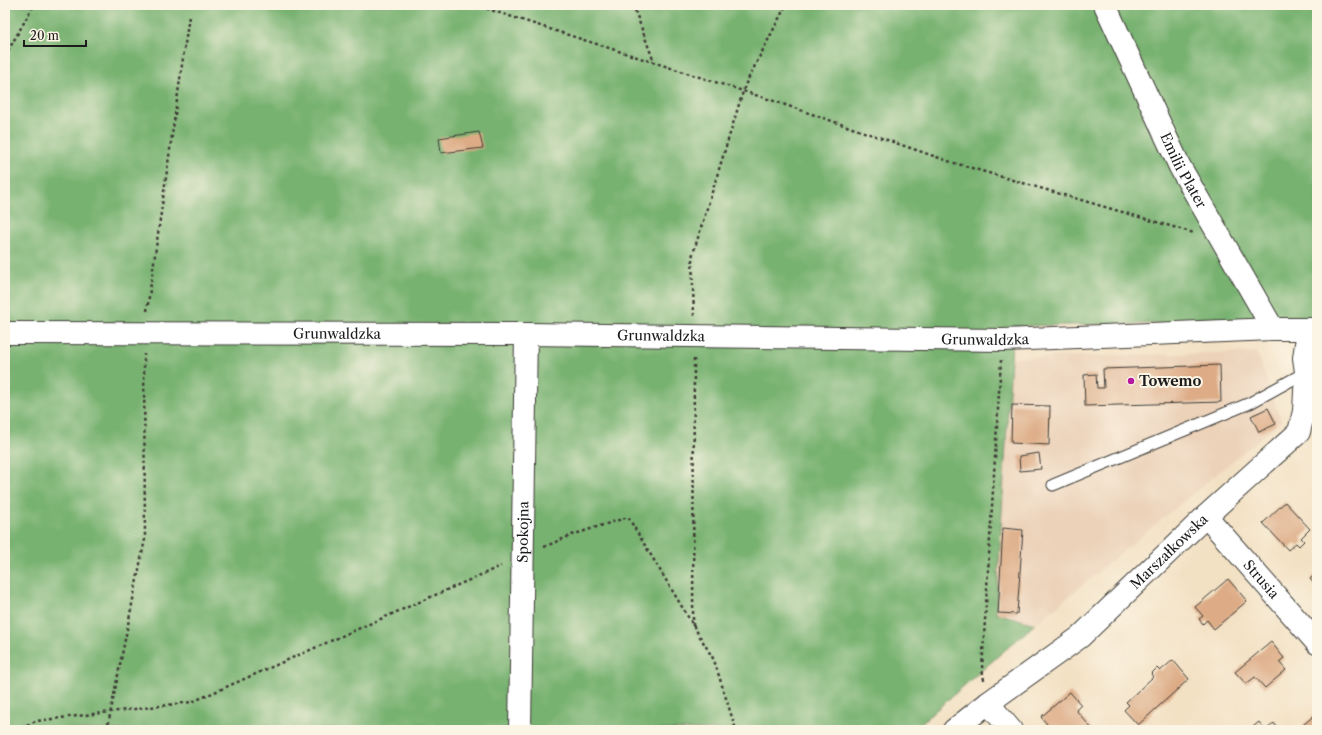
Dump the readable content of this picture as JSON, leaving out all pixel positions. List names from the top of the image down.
{
  "streets": {
    "street": [
      "Emilii Plater",
      "Grunwaldzka",
      "Spokojna",
      "Marszałkowska",
      "Strusia"
    ]
  },
  "crossings": [
    ["Emilii Plater", "Grunwaldzka"],
    ["Grunwaldzka", "Spokojna"],
    ["Grunwaldzka", "Marszałkowska"],
    ["Marszałkowska", "Strusia"]
  ],
  "places": ["Towemo"],
  "scale_bar": "20 m"
}
